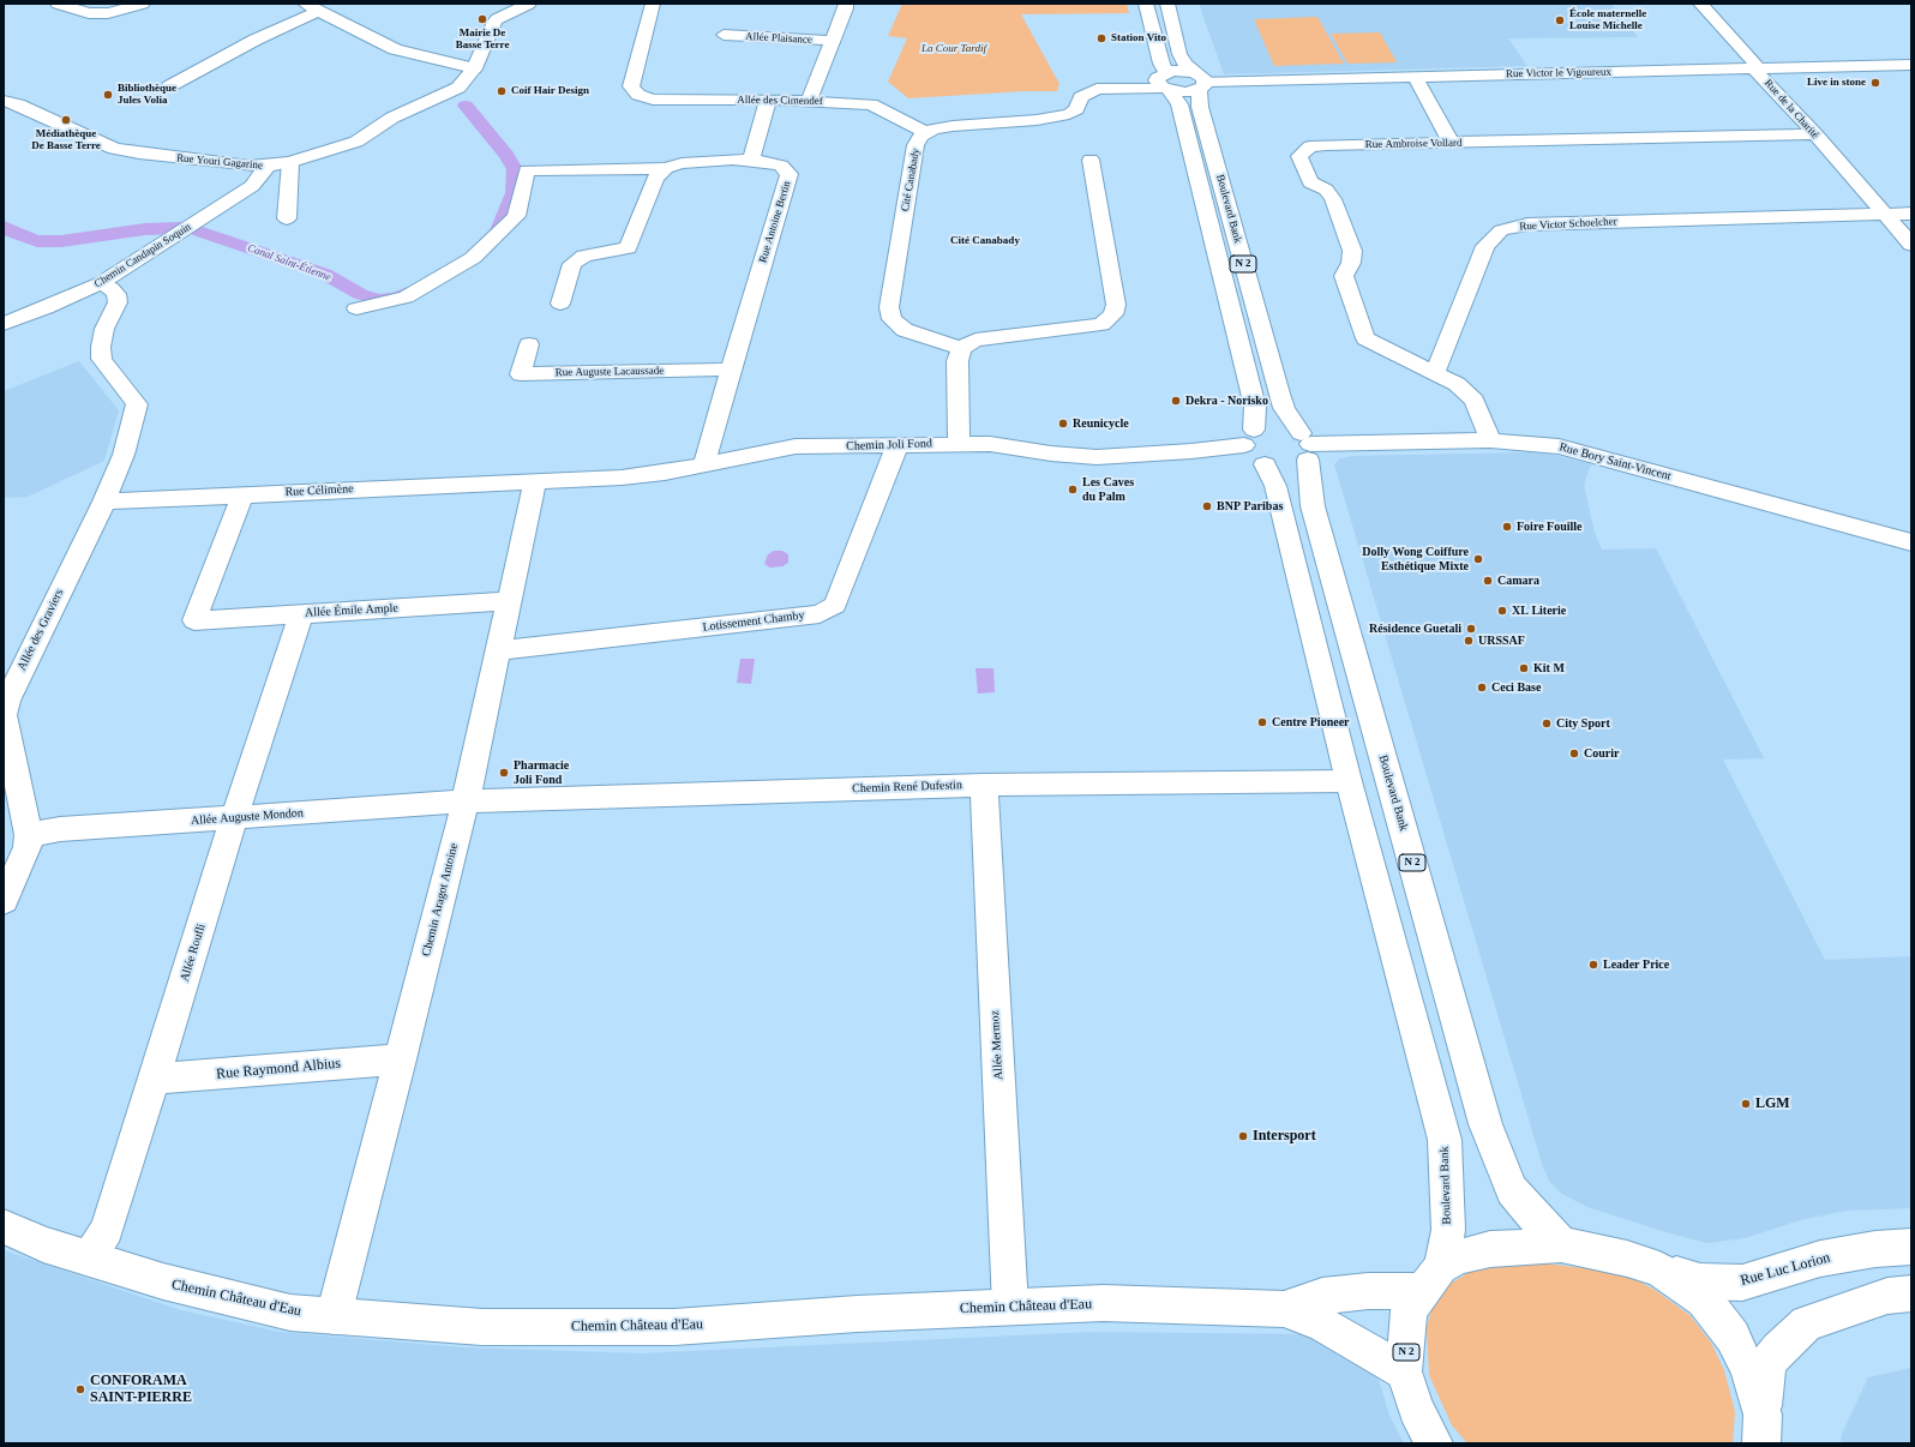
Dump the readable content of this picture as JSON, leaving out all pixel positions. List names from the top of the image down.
{
  "streets": {
    "street": [
      "Allée Plaisance",
      "Rue Victor le Vigoureux",
      "Allée des Cimendef",
      "Rue de la Charité",
      "Rue Ambroise Vollard",
      "Rue Youri Gagarine",
      "Cité Canabady",
      "Boulevard Bank",
      "Rue Antoine Bertin",
      "Rue Victor Schoelcher",
      "Chemin Candapin Soquin",
      "N 2",
      "Rue Auguste Lacaussade",
      "Chemin Joli Fond",
      "Rue Bory Saint-Vincent",
      "Rue Célimène",
      "Allée Émile Ample",
      "Lotissement Chamby",
      "Allée des Graviers",
      "Chemin René Dufestin",
      "Allée Auguste Mondon",
      "Chemin Aragot Antoine",
      "Allée Roufli",
      "Allée Mermoz",
      "Rue Raymond Albius",
      "Rue Luc Lorion",
      "Chemin Château d'Eau"
    ]
  },
  "crossings": [
    ["Rue Victor le Vigoureux", "Rue de la Charité"],
    ["Rue Victor le Vigoureux", "Boulevard Bank"],
    ["Allée des Cimendef", "Cité Canabady"],
    ["Rue de la Charité", "Rue Ambroise Vollard"],
    ["Rue de la Charité", "Rue Victor Schoelcher"],
    ["Rue Ambroise Vollard", "Rue Victor Schoelcher"],
    ["Rue Youri Gagarine", "Chemin Candapin Soquin"],
    ["Cité Canabady", "Boulevard Bank"],
    ["Boulevard Bank", "N 2"],
    ["Boulevard Bank", "Chemin Joli Fond"],
    ["Boulevard Bank", "Rue Bory Saint-Vincent"],
    ["Boulevard Bank", "Chemin René Dufestin"],
    ["Rue Antoine Bertin", "Rue Auguste Lacaussade"],
    ["Rue Antoine Bertin", "Chemin Joli Fond"],
    ["Chemin Candapin Soquin", "Allée des Graviers"],
    ["N 2", "Rue Luc Lorion"],
    ["Chemin Joli Fond", "Rue Célimène"],
    ["Chemin Joli Fond", "Lotissement Chamby"],
    ["Chemin Joli Fond", "Chemin Aragot Antoine"],
    ["Rue Célimène", "Allée Émile Ample"],
    ["Rue Célimène", "Allée des Graviers"],
    ["Rue Célimène", "Chemin Aragot Antoine"],
    ["Allée Émile Ample", "Chemin Aragot Antoine"],
    ["Allée Émile Ample", "Allée Roufli"],
    ["Lotissement Chamby", "Chemin Aragot Antoine"],
    ["Allée des Graviers", "Allée Auguste Mondon"],
    ["Chemin René Dufestin", "Allée Auguste Mondon"],
    ["Chemin René Dufestin", "Chemin Aragot Antoine"],
    ["Chemin René Dufestin", "Allée Mermoz"],
    ["Allée Auguste Mondon", "Chemin Aragot Antoine"],
    ["Allée Auguste Mondon", "Allée Roufli"],
    ["Chemin Aragot Antoine", "Rue Raymond Albius"],
    ["Chemin Aragot Antoine", "Chemin Château d'Eau"],
    ["Allée Roufli", "Rue Raymond Albius"],
    ["Allée Roufli", "Chemin Château d'Eau"],
    ["Allée Mermoz", "Chemin Château d'Eau"]
  ],
  "districts": ["Cité Canabady"],
  "water": ["Canal Saint-Étienne"],
  "parks": ["La Cour Tardif"],
  "places": [
    "Mairie De Basse Terre",
    "École maternelle Louise Michelle",
    "Station Vito",
    "Live in stone",
    "Coif Hair Design",
    "Bibliothèque Jules Volia",
    "Médiathèque De Basse Terre",
    "Dekra - Norisko",
    "Reunicycle",
    "Les Caves du Palm",
    "BNP Paribas",
    "Foire Fouille",
    "Dolly Wong Coiffure Esthétique Mixte",
    "Camara",
    "XL Literie",
    "Résidence Guetali",
    "URSSAF",
    "Kit M",
    "Ceci Base",
    "Centre Pioneer",
    "City Sport",
    "Courir",
    "Pharmacie Joli Fond",
    "Leader Price",
    "LGM",
    "Intersport",
    "CONFORAMA SAINT-PIERRE"
  ]
}
